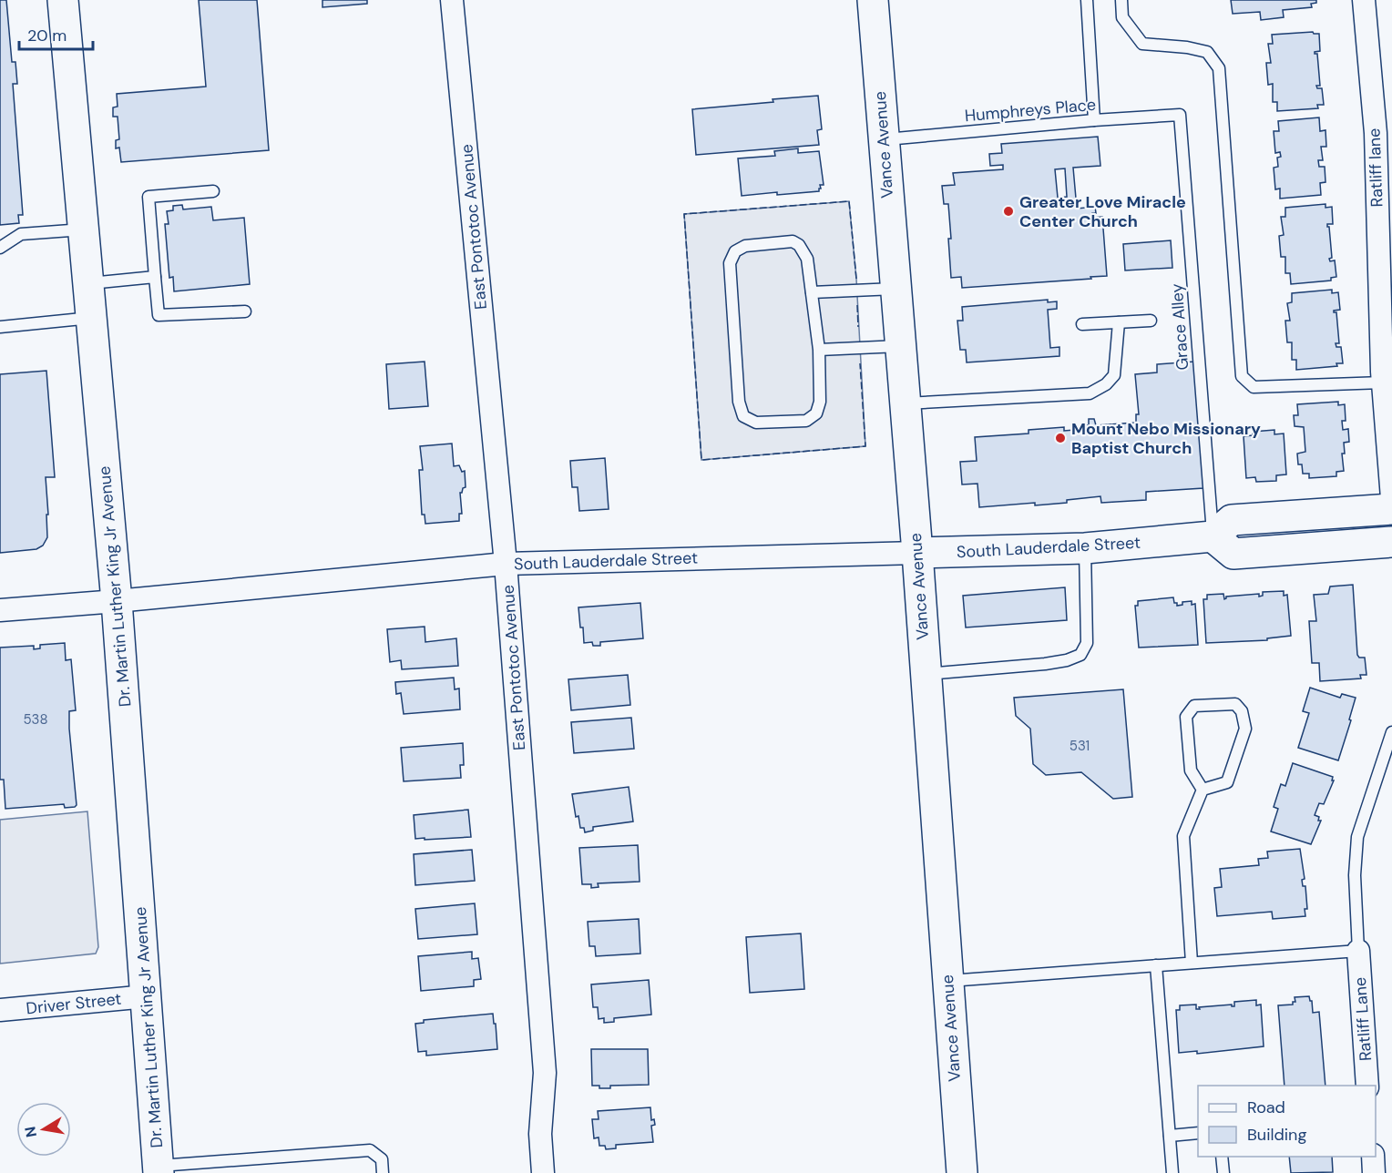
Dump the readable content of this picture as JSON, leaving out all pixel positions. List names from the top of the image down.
{
  "streets": {
    "street": [
      "Vance Avenue",
      "Ratliff lane",
      "East Pontotoc Avenue",
      "South Lauderdale Street",
      "Dr. Martin Luther King Jr Avenue",
      "Driver Street",
      "Ratliff Lane"
    ],
    "lane": ["Humphreys Place", "Grace Alley"]
  },
  "crossings": [
    ["Humphreys Place", "Vance Avenue"],
    ["Humphreys Place", "Grace Alley"],
    ["Vance Avenue", "South Lauderdale Street"],
    ["East Pontotoc Avenue", "South Lauderdale Street"],
    ["Grace Alley", "South Lauderdale Street"],
    ["South Lauderdale Street", "Dr. Martin Luther King Jr Avenue"],
    ["Dr. Martin Luther King Jr Avenue", "Driver Street"]
  ],
  "places": ["Greater Love Miracle Center Church", "Mount Nebo Missionary Baptist Church"],
  "house_numbers": ["538", "531"],
  "legend": ["Road", "Building"],
  "scale_bar": "20 m",
  "north": "left"
}
